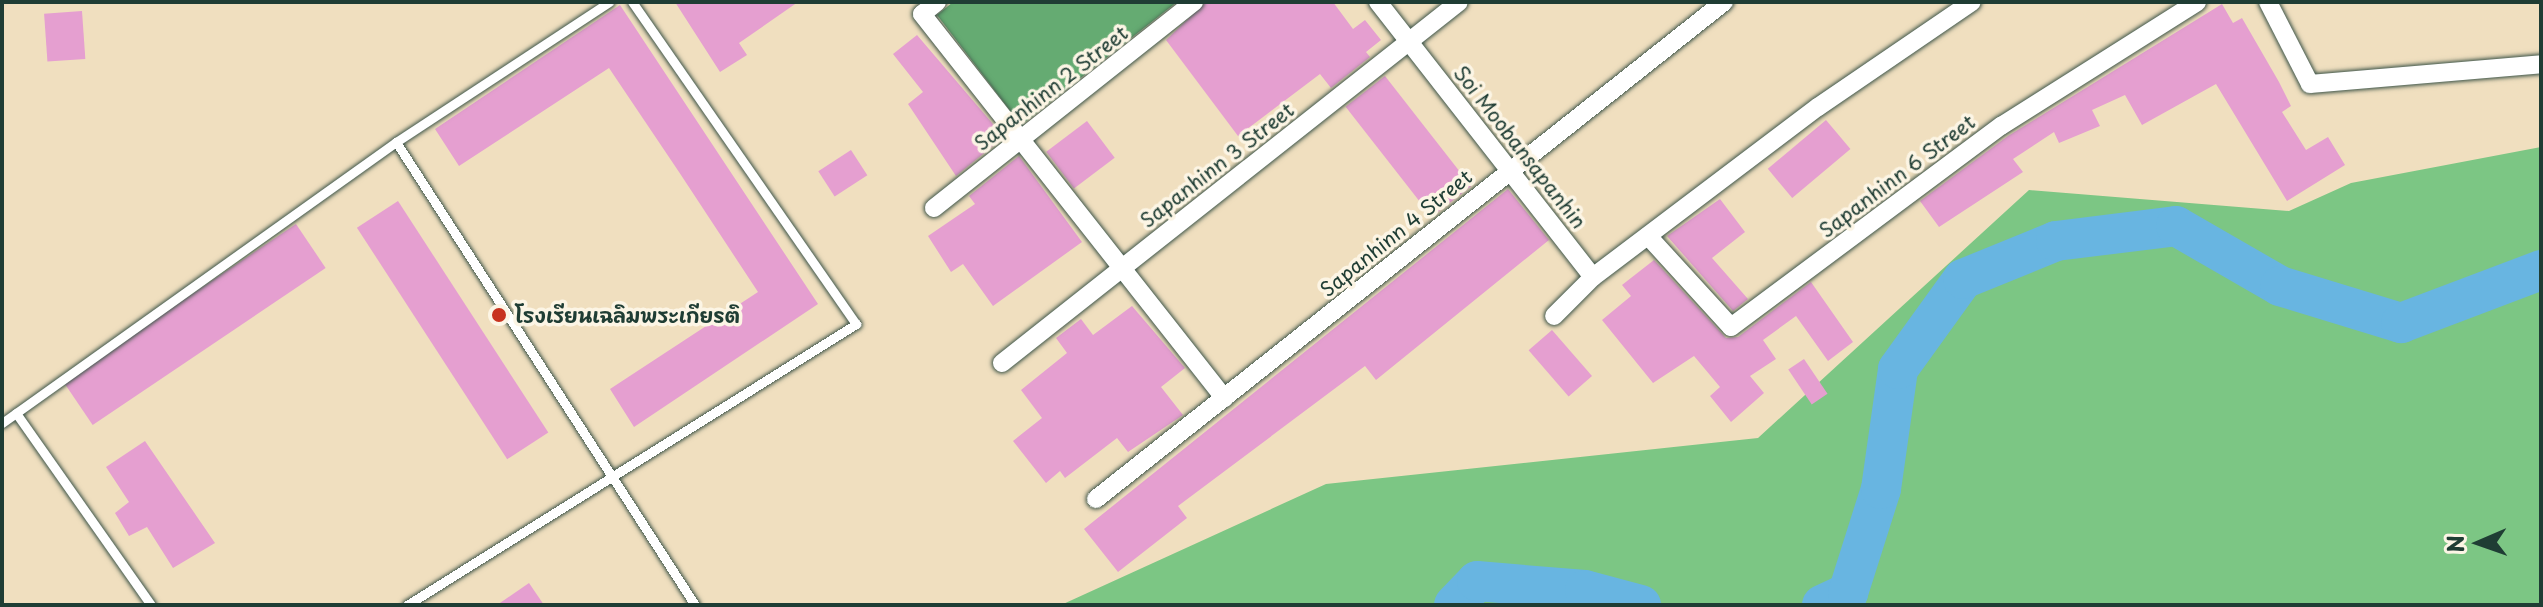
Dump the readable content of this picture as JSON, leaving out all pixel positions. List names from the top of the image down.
{
  "streets": {
    "street": [
      "Sapanhinn 2 Street",
      "Soi Moobansapanhin",
      "Sapanhinn 3 Street",
      "Sapanhinn 6 Street",
      "Sapanhinn 4 Street"
    ]
  },
  "crossings": [
    ["Soi Moobansapanhin", "Sapanhinn 3 Street"],
    ["Soi Moobansapanhin", "Sapanhinn 4 Street"]
  ],
  "places": ["โรงเรียนเฉลิมพระเกียรติ"],
  "north": "left"
}
